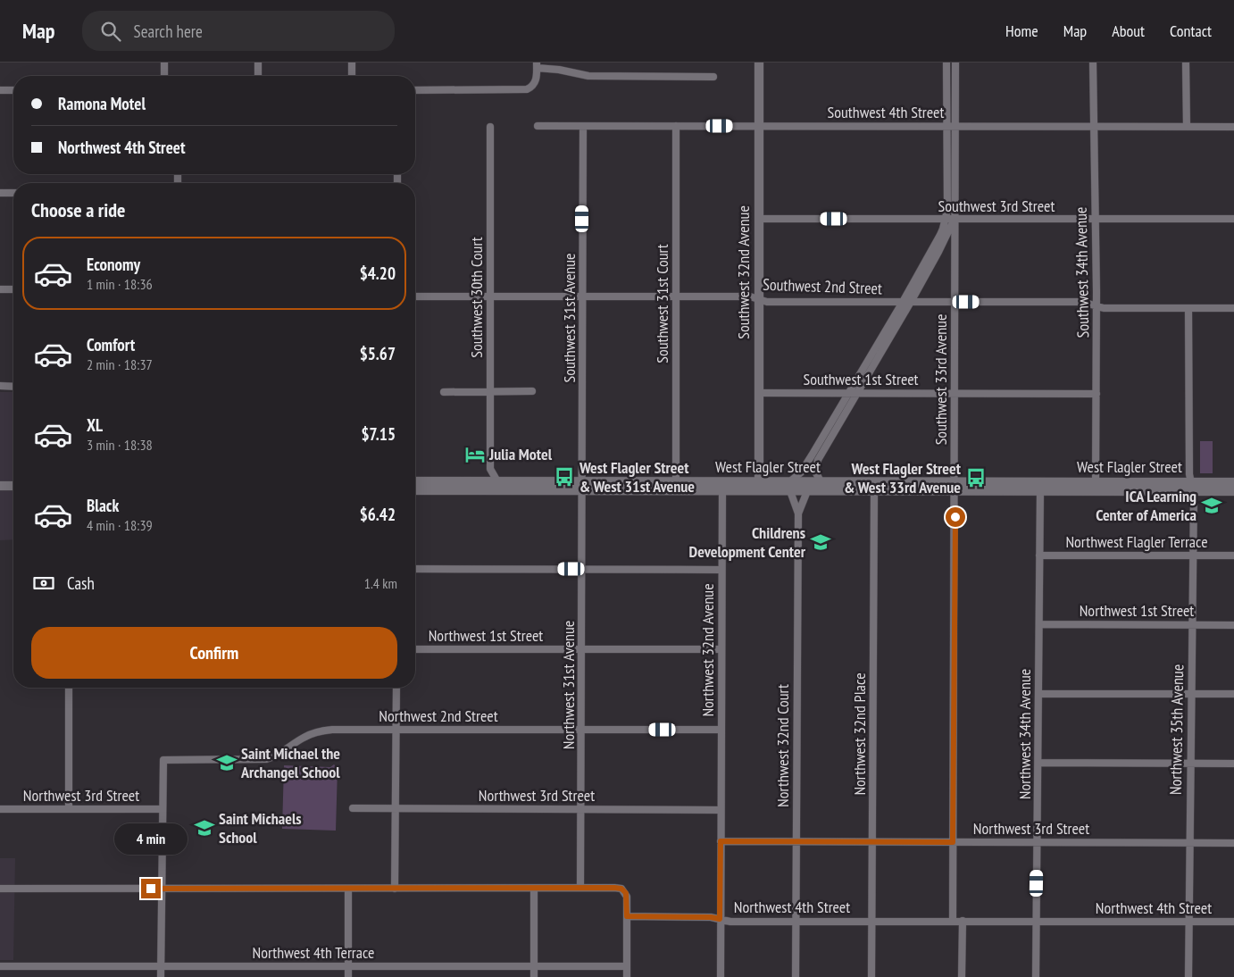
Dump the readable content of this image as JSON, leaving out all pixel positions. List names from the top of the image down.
{
  "streets": {
    "main road": ["Southwest 32nd Avenue", "West Flagler Street"],
    "street": [
      "Southwest 4th Street",
      "Southwest 3rd Street",
      "Southwest 34th Avenue",
      "Southwest 2nd Street",
      "Southwest 30th Court",
      "Southwest 31st Court",
      "Southwest 31st Avenue",
      "Southwest 1st Street",
      "Southwest 33rd Avenue",
      "Northwest Flagler Terrace",
      "Northwest 1st Street",
      "Northwest 32nd Avenue",
      "Northwest 31st Avenue",
      "Northwest 2nd Street",
      "Northwest 35th Avenue",
      "Northwest 32nd Place",
      "Northwest 34th Avenue",
      "Northwest 32nd Court",
      "Northwest 3rd Street",
      "Northwest 4th Street",
      "Northwest 4th Terrace"
    ]
  },
  "crossings": [
    ["Southwest 4th Street", "Southwest 32nd Avenue"],
    ["Southwest 4th Street", "Southwest 34th Avenue"],
    ["Southwest 4th Street", "Southwest 31st Court"],
    ["Southwest 4th Street", "Southwest 31st Avenue"],
    ["Southwest 4th Street", "Southwest 33rd Avenue"],
    ["Southwest 3rd Street", "Southwest 32nd Avenue"],
    ["Southwest 3rd Street", "Southwest 34th Avenue"],
    ["Southwest 3rd Street", "Southwest 33rd Avenue"],
    ["Southwest 32nd Avenue", "Southwest 2nd Street"],
    ["Southwest 32nd Avenue", "Southwest 1st Street"],
    ["Southwest 32nd Avenue", "West Flagler Street"],
    ["Southwest 34th Avenue", "Southwest 2nd Street"],
    ["Southwest 34th Avenue", "Southwest 1st Street"],
    ["Southwest 34th Avenue", "West Flagler Street"],
    ["Southwest 2nd Street", "Southwest 30th Court"],
    ["Southwest 2nd Street", "Southwest 31st Court"],
    ["Southwest 2nd Street", "Southwest 31st Avenue"],
    ["Southwest 2nd Street", "Southwest 33rd Avenue"],
    ["Southwest 2nd Street", "Northwest 35th Avenue"],
    ["Southwest 30th Court", "West Flagler Street"],
    ["Southwest 31st Court", "West Flagler Street"],
    ["Southwest 31st Avenue", "West Flagler Street"],
    ["Southwest 31st Avenue", "Northwest 31st Avenue"],
    ["Southwest 1st Street", "Southwest 33rd Avenue"],
    ["Southwest 33rd Avenue", "West Flagler Street"],
    ["Southwest 33rd Avenue", "Northwest 3rd Street"],
    ["Southwest 33rd Avenue", "Northwest 4th Street"],
    ["West Flagler Street", "Northwest 32nd Avenue"],
    ["West Flagler Street", "Northwest 31st Avenue"],
    ["West Flagler Street", "Northwest 35th Avenue"],
    ["West Flagler Street", "Northwest 32nd Place"],
    ["West Flagler Street", "Northwest 34th Avenue"],
    ["West Flagler Street", "Northwest 32nd Court"],
    ["Northwest Flagler Terrace", "Northwest 35th Avenue"],
    ["Northwest Flagler Terrace", "Northwest 34th Avenue"],
    ["Northwest 1st Street", "Northwest 32nd Avenue"],
    ["Northwest 1st Street", "Northwest 31st Avenue"],
    ["Northwest 1st Street", "Northwest 35th Avenue"],
    ["Northwest 1st Street", "Northwest 34th Avenue"],
    ["Northwest 32nd Avenue", "Northwest 2nd Street"],
    ["Northwest 32nd Avenue", "Northwest 3rd Street"],
    ["Northwest 31st Avenue", "Northwest 2nd Street"],
    ["Northwest 31st Avenue", "Northwest 3rd Street"],
    ["Northwest 2nd Street", "Northwest 3rd Street"],
    ["Northwest 35th Avenue", "Northwest 3rd Street"],
    ["Northwest 35th Avenue", "Northwest 4th Street"],
    ["Northwest 32nd Place", "Northwest 3rd Street"],
    ["Northwest 32nd Place", "Northwest 4th Street"],
    ["Northwest 34th Avenue", "Northwest 3rd Street"],
    ["Northwest 34th Avenue", "Northwest 4th Street"],
    ["Northwest 32nd Court", "Northwest 3rd Street"],
    ["Northwest 32nd Court", "Northwest 4th Street"]
  ],
  "places": {
    "hotel": ["Julia Motel"],
    "bus stop": ["West Flagler Street & West 31st Avenue", "West Flagler Street & West 33rd Avenue"],
    "school or university": [
      "ICA Learning Center of America",
      "Childrens Development Center",
      "Saint Michael the Archangel School",
      "Saint Michaels School"
    ]
  },
  "page": {
    "header": "Map",
    "search": "Search here",
    "nav": [
      "Home",
      "Map",
      "About",
      "Contact"
    ],
    "banner": ["Ramona Motel", "Northwest 4th Street"],
    "heading": "Choose a ride",
    "list": [
      {
        "name": "Economy",
        "note": "1 min · 18:36",
        "value": "$4.20"
      },
      {
        "name": "Comfort",
        "note": "2 min · 18:37",
        "value": "$5.67"
      },
      {
        "name": "XL",
        "note": "3 min · 18:38",
        "value": "$7.15"
      },
      {
        "name": "Black",
        "note": "4 min · 18:39",
        "value": "$6.42"
      }
    ],
    "pay": ["Cash", "1.4 km"],
    "buttons": "Confirm",
    "bubble": "4 min"
  }
}
